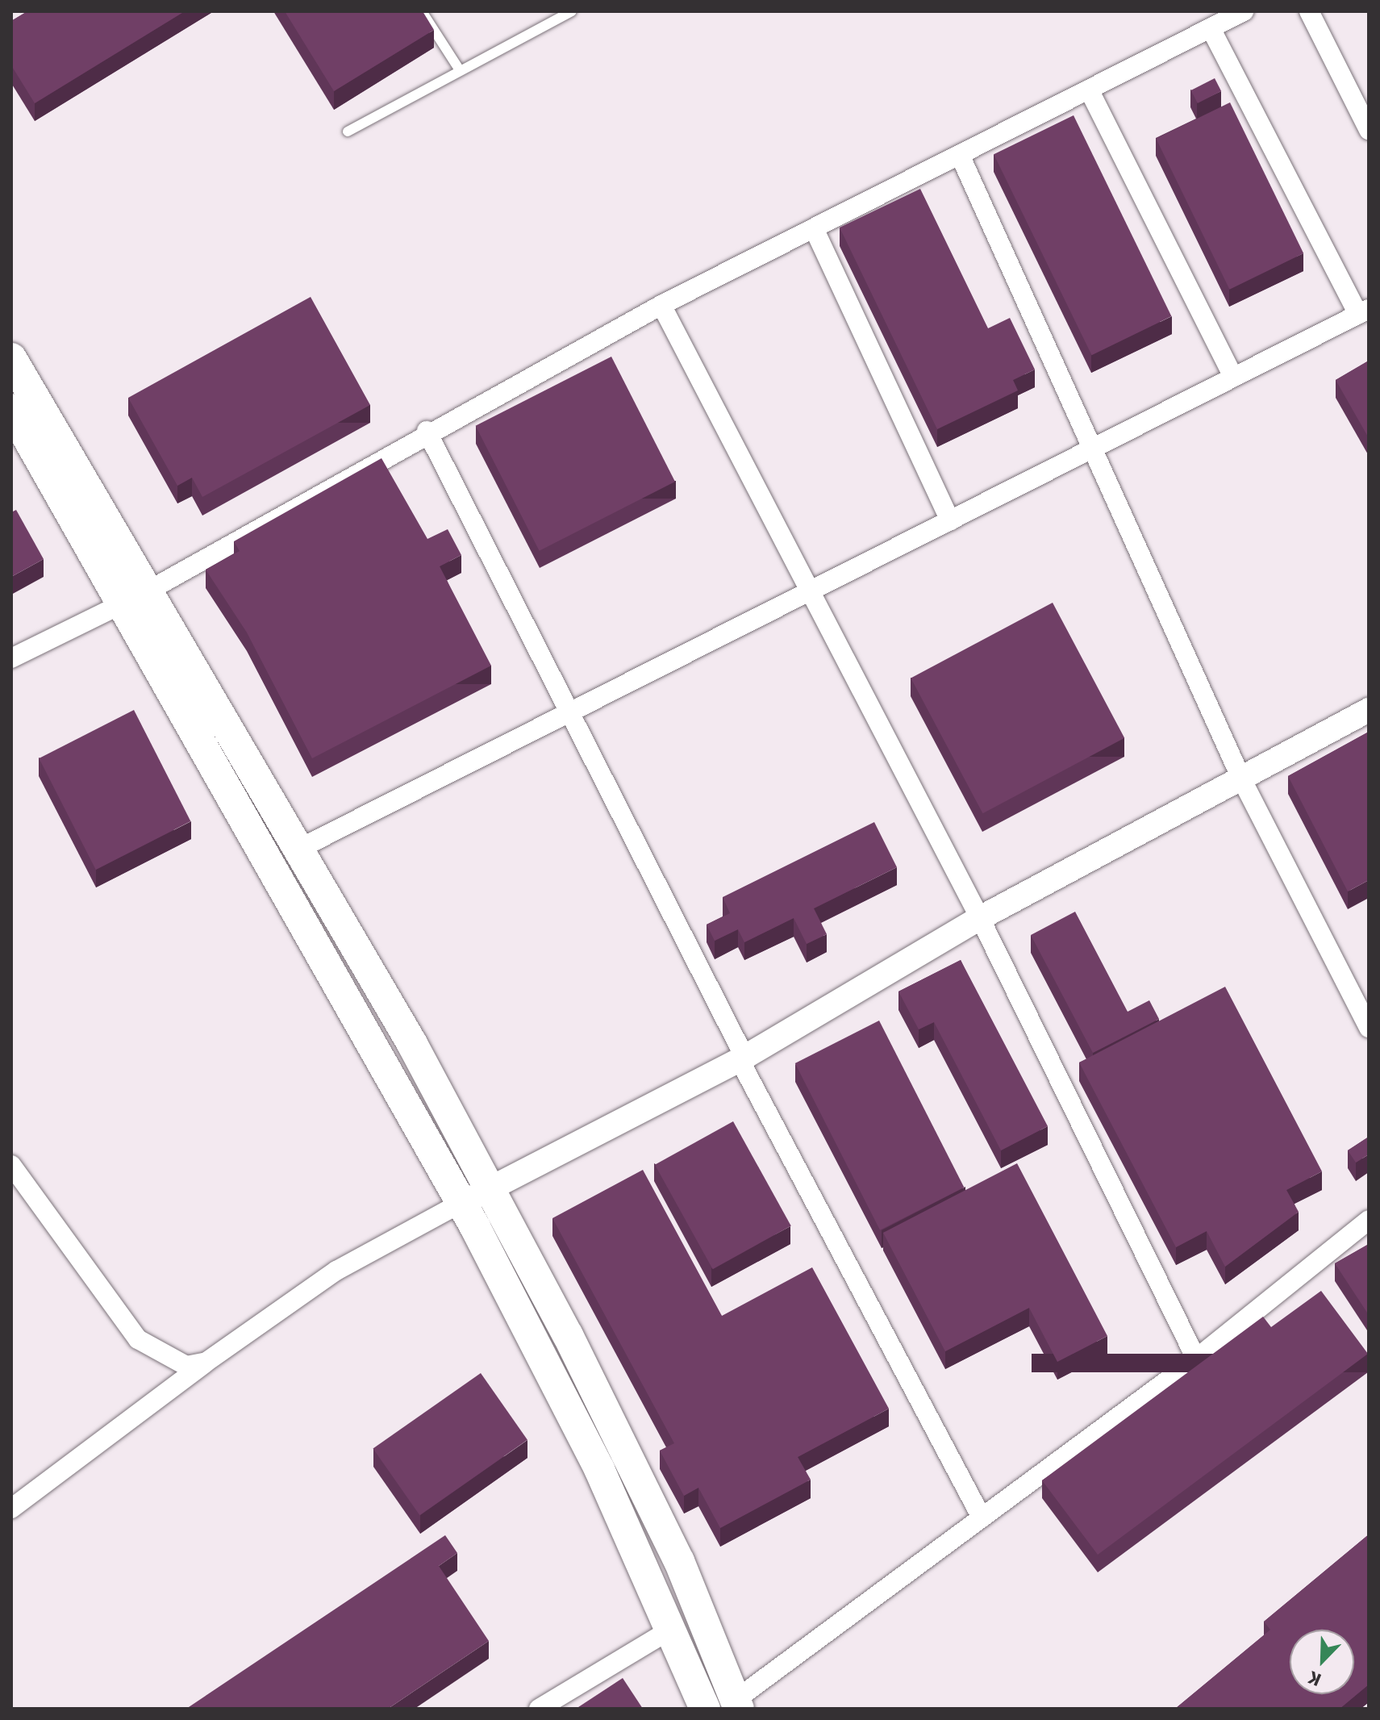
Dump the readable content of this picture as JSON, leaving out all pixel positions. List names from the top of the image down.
{
  "north": "bottom left"
}
